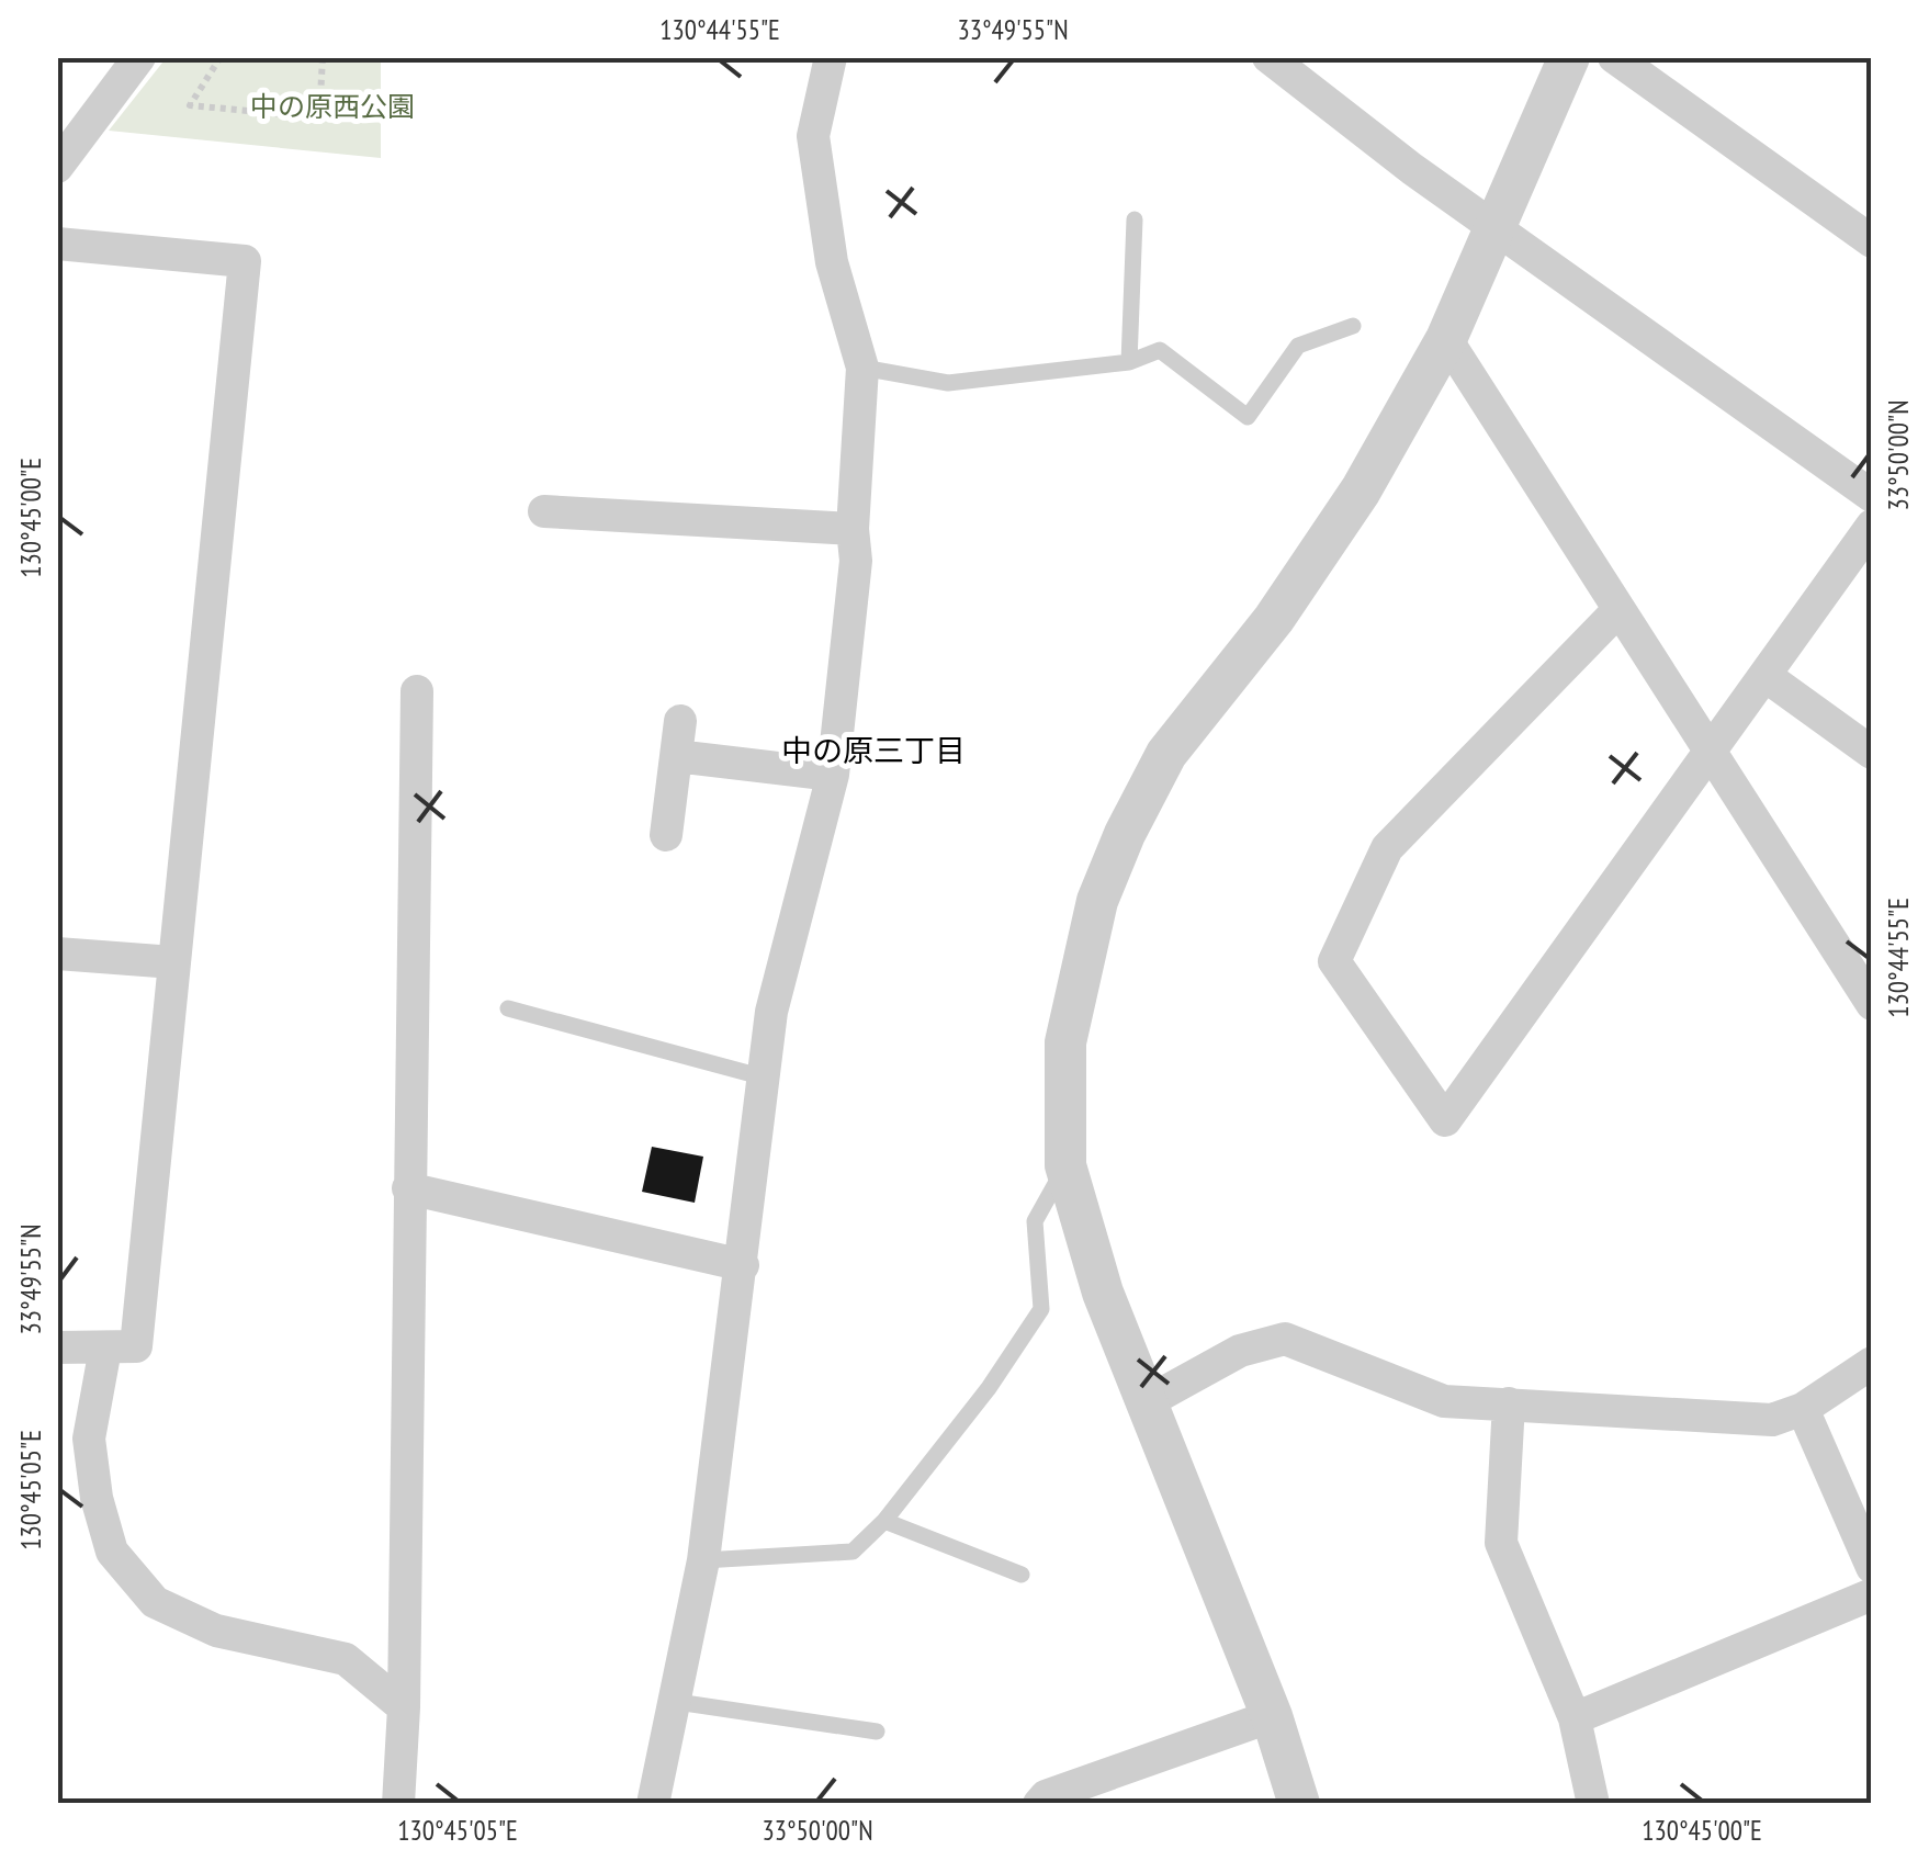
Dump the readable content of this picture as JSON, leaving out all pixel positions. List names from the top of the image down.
{
  "districts": ["中の原三丁目"],
  "parks": ["中の原西公園"],
  "coordinates": [
    "130°44'55\"E",
    "33°49'55\"N",
    "33°50'00\"N",
    "130°45'00\"E",
    "130°45'05\"E"
  ]
}
